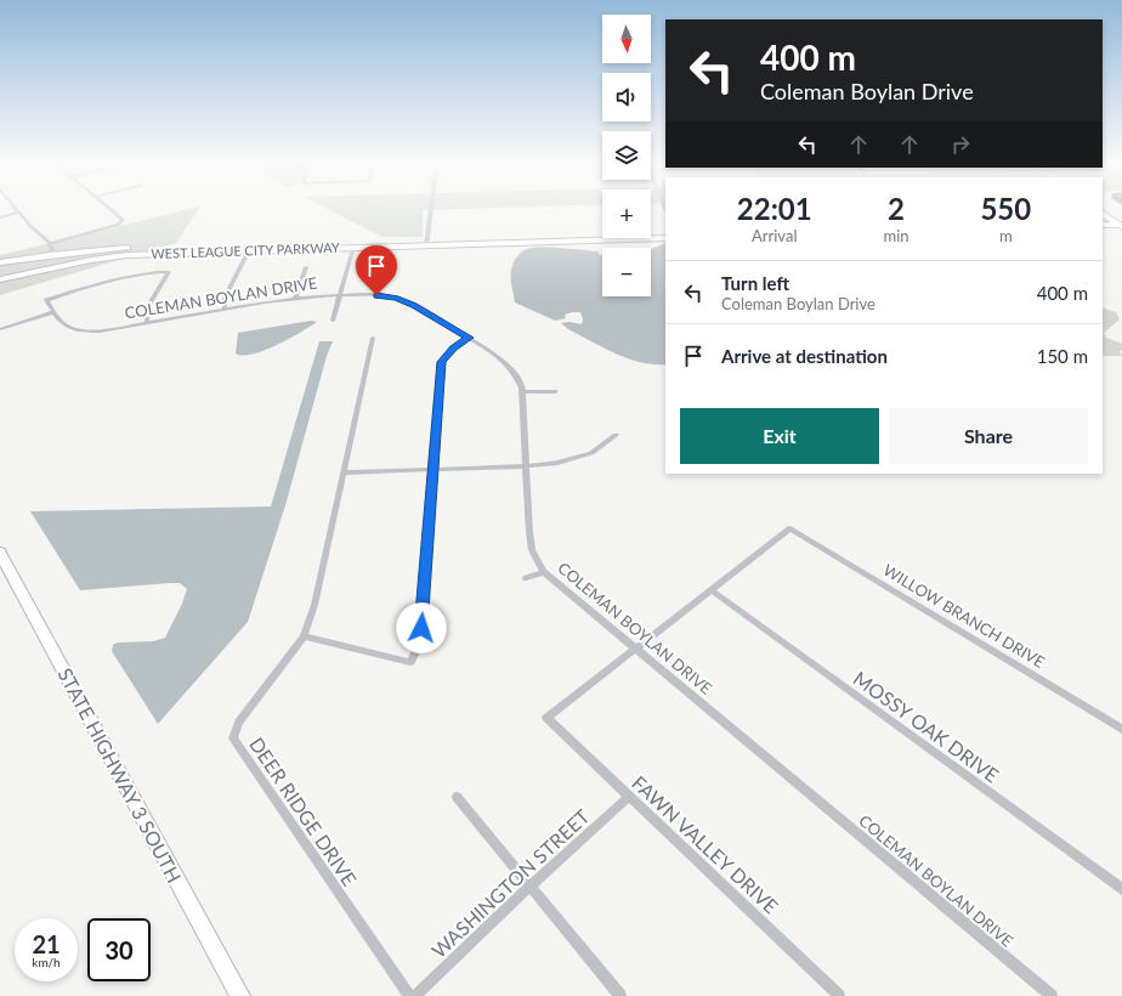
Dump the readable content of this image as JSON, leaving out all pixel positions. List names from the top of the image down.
{
  "streets": {
    "main road": ["WEST LEAGUE CITY PARKWAY", "STATE HIGHWAY 3 SOUTH"],
    "street": [
      "COLEMAN BOYLAN DRIVE",
      "WILLOW BRANCH DRIVE",
      "MOSSY OAK DRIVE",
      "DEER RIDGE DRIVE",
      "FAWN VALLEY DRIVE",
      "WASHINGTON STREET"
    ]
  },
  "crossings": [
    ["COLEMAN BOYLAN DRIVE", "FAWN VALLEY DRIVE"],
    ["WILLOW BRANCH DRIVE", "MOSSY OAK DRIVE"],
    ["FAWN VALLEY DRIVE", "WASHINGTON STREET"]
  ],
  "north": "bottom",
  "page": {
    "map_buttons": ["+", "−"],
    "turn": ["400 m", "Coleman Boylan Drive"],
    "eta": [
      "22:01",
      "Arrival",
      "2",
      "min",
      "550",
      "m"
    ],
    "list": [
      {
        "name": "Turn left",
        "note": "Coleman Boylan Drive",
        "value": "400 m"
      },
      {
        "name": "Arrive at destination",
        "value": "150 m"
      }
    ],
    "buttons": ["Exit", "Share"],
    "speed": "21 km/h",
    "limit": "30"
  }
}
